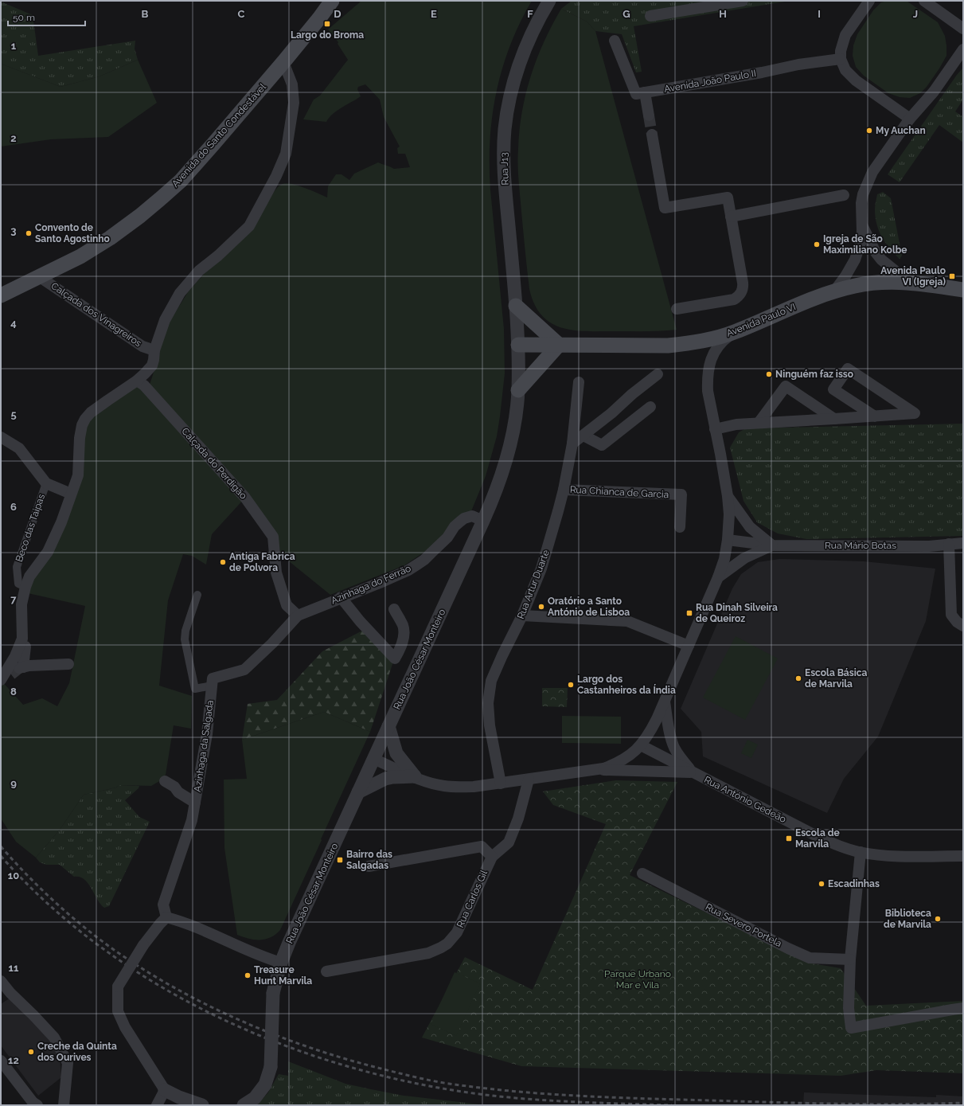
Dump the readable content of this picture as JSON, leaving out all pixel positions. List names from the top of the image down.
{
  "streets": {
    "main road": ["Avenida do Santo Condestável", "Avenida Paulo VI"],
    "street": [
      "Avenida João Paulo II",
      "Rua J13",
      "Calçada dos Vinagreiros",
      "Calçada do Perdigão",
      "Rua Chianca de Garcia",
      "Beco das Taipas",
      "Rua Mário Botas",
      "Azinhaga do Ferrão",
      "Rua Artur Duarte",
      "Rua João César Monteiro",
      "Azinhaga da Salgada",
      "Rua António Gedeão",
      "Rua Carlos Gil",
      "Rua Severo Portela"
    ]
  },
  "crossings": [
    ["Avenida do Santo Condestável", "Calçada dos Vinagreiros"],
    ["Rua J13", "Avenida Paulo VI"],
    ["Rua J13", "Rua João César Monteiro"],
    ["Avenida Paulo VI", "Rua João César Monteiro"],
    ["Calçada do Perdigão", "Azinhaga do Ferrão"],
    ["Rua Chianca de Garcia", "Rua Artur Duarte"],
    ["Azinhaga do Ferrão", "Rua João César Monteiro"]
  ],
  "parks": ["Parque Urbano Mar e Vila"],
  "places": {
    "transit": [
      "Largo do Broma",
      "Avenida Paulo VI (Igreja)",
      "Rua Dinah Silveira de Queiroz",
      "Escola de Marvila",
      "Bairro das Salgadas"
    ],
    "other": [
      "My Auchan",
      "Convento de Santo Agostinho",
      "Igreja de São Maximiliano Kolbe",
      "Ninguém faz isso",
      "Antiga Fabrica de Polvora",
      "Oratório a Santo António de Lisboa",
      "Escola Básica de Marvila",
      "Largo dos Castanheiros da Índia",
      "Escadinhas",
      "Biblioteca de Marvila",
      "Treasure Hunt Marvila",
      "Creche da Quinta dos Ourives"
    ]
  },
  "scale_bar": "50 m",
  "grid": {
    "columns": [
      "B",
      "C",
      "D",
      "E",
      "F",
      "G",
      "H",
      "I",
      "J"
    ],
    "rows": [
      "1",
      "2",
      "3",
      "4",
      "5",
      "6",
      "7",
      "8",
      "9",
      "10",
      "11",
      "12"
    ]
  }
}
